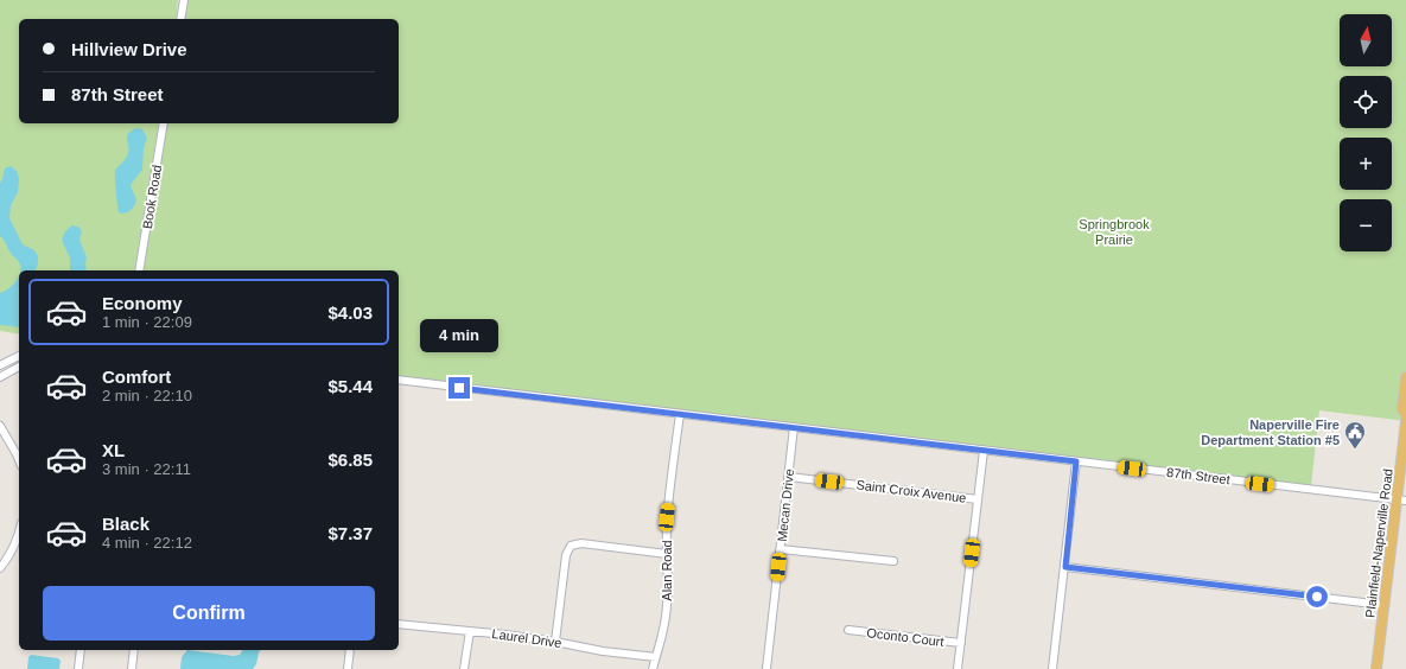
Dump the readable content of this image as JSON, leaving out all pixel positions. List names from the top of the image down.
{
  "streets": {
    "main road": ["Plainfield-Naperville Road"],
    "street": [
      "Book Road",
      "87th Street",
      "Saint Croix Avenue",
      "Mecan Drive",
      "Alan Road",
      "Oconto Court",
      "Laurel Drive"
    ]
  },
  "crossings": [
    ["87th Street", "Mecan Drive"],
    ["87th Street", "Plainfield-Naperville Road"],
    ["87th Street", "Alan Road"],
    ["Saint Croix Avenue", "Mecan Drive"],
    ["Alan Road", "Laurel Drive"]
  ],
  "parks": ["Springbrook Prairie"],
  "places": {
    "public building": ["Naperville Fire Department Station #5"]
  },
  "north": "top",
  "page": {
    "map_buttons": ["+", "−"],
    "banner": ["Hillview Drive", "87th Street"],
    "list": [
      {
        "name": "Economy",
        "note": "1 min · 22:09",
        "value": "$4.03"
      },
      {
        "name": "Comfort",
        "note": "2 min · 22:10",
        "value": "$5.44"
      },
      {
        "name": "XL",
        "note": "3 min · 22:11",
        "value": "$6.85"
      },
      {
        "name": "Black",
        "note": "4 min · 22:12",
        "value": "$7.37"
      }
    ],
    "bubble": "4 min",
    "buttons": "Confirm"
  }
}
